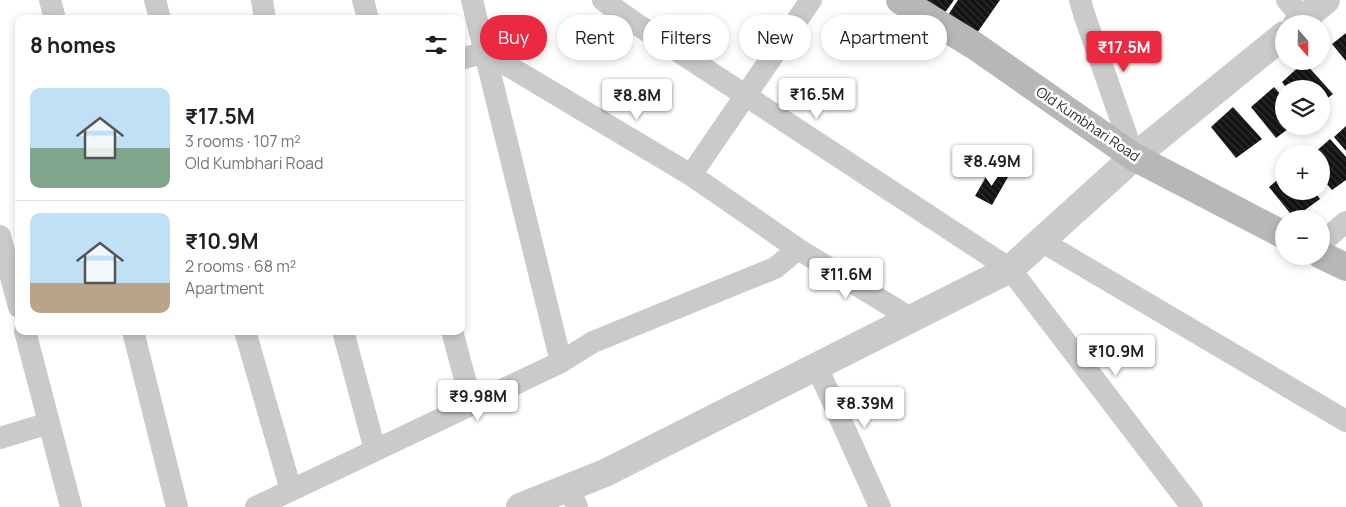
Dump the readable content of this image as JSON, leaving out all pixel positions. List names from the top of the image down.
{
  "streets": {
    "main road": ["Old Kumbhari Road"]
  },
  "north": "bottom",
  "page": {
    "map_buttons": ["+", "−"],
    "chip": [
      "Buy",
      "Rent",
      "Filters",
      "New",
      "Apartment"
    ],
    "heading": "8 homes",
    "price": [
      "₹17.5M",
      "₹16.5M",
      "₹8.8M",
      "₹8.49M",
      "₹11.6M",
      "₹10.9M",
      "₹9.98M",
      "₹8.39M"
    ],
    "list": [
      {
        "name": "₹17.5M",
        "note": "3 rooms · 107 m² · Old Kumbhari Road"
      },
      {
        "name": "₹10.9M",
        "note": "2 rooms · 68 m² · Apartment"
      }
    ]
  }
}
